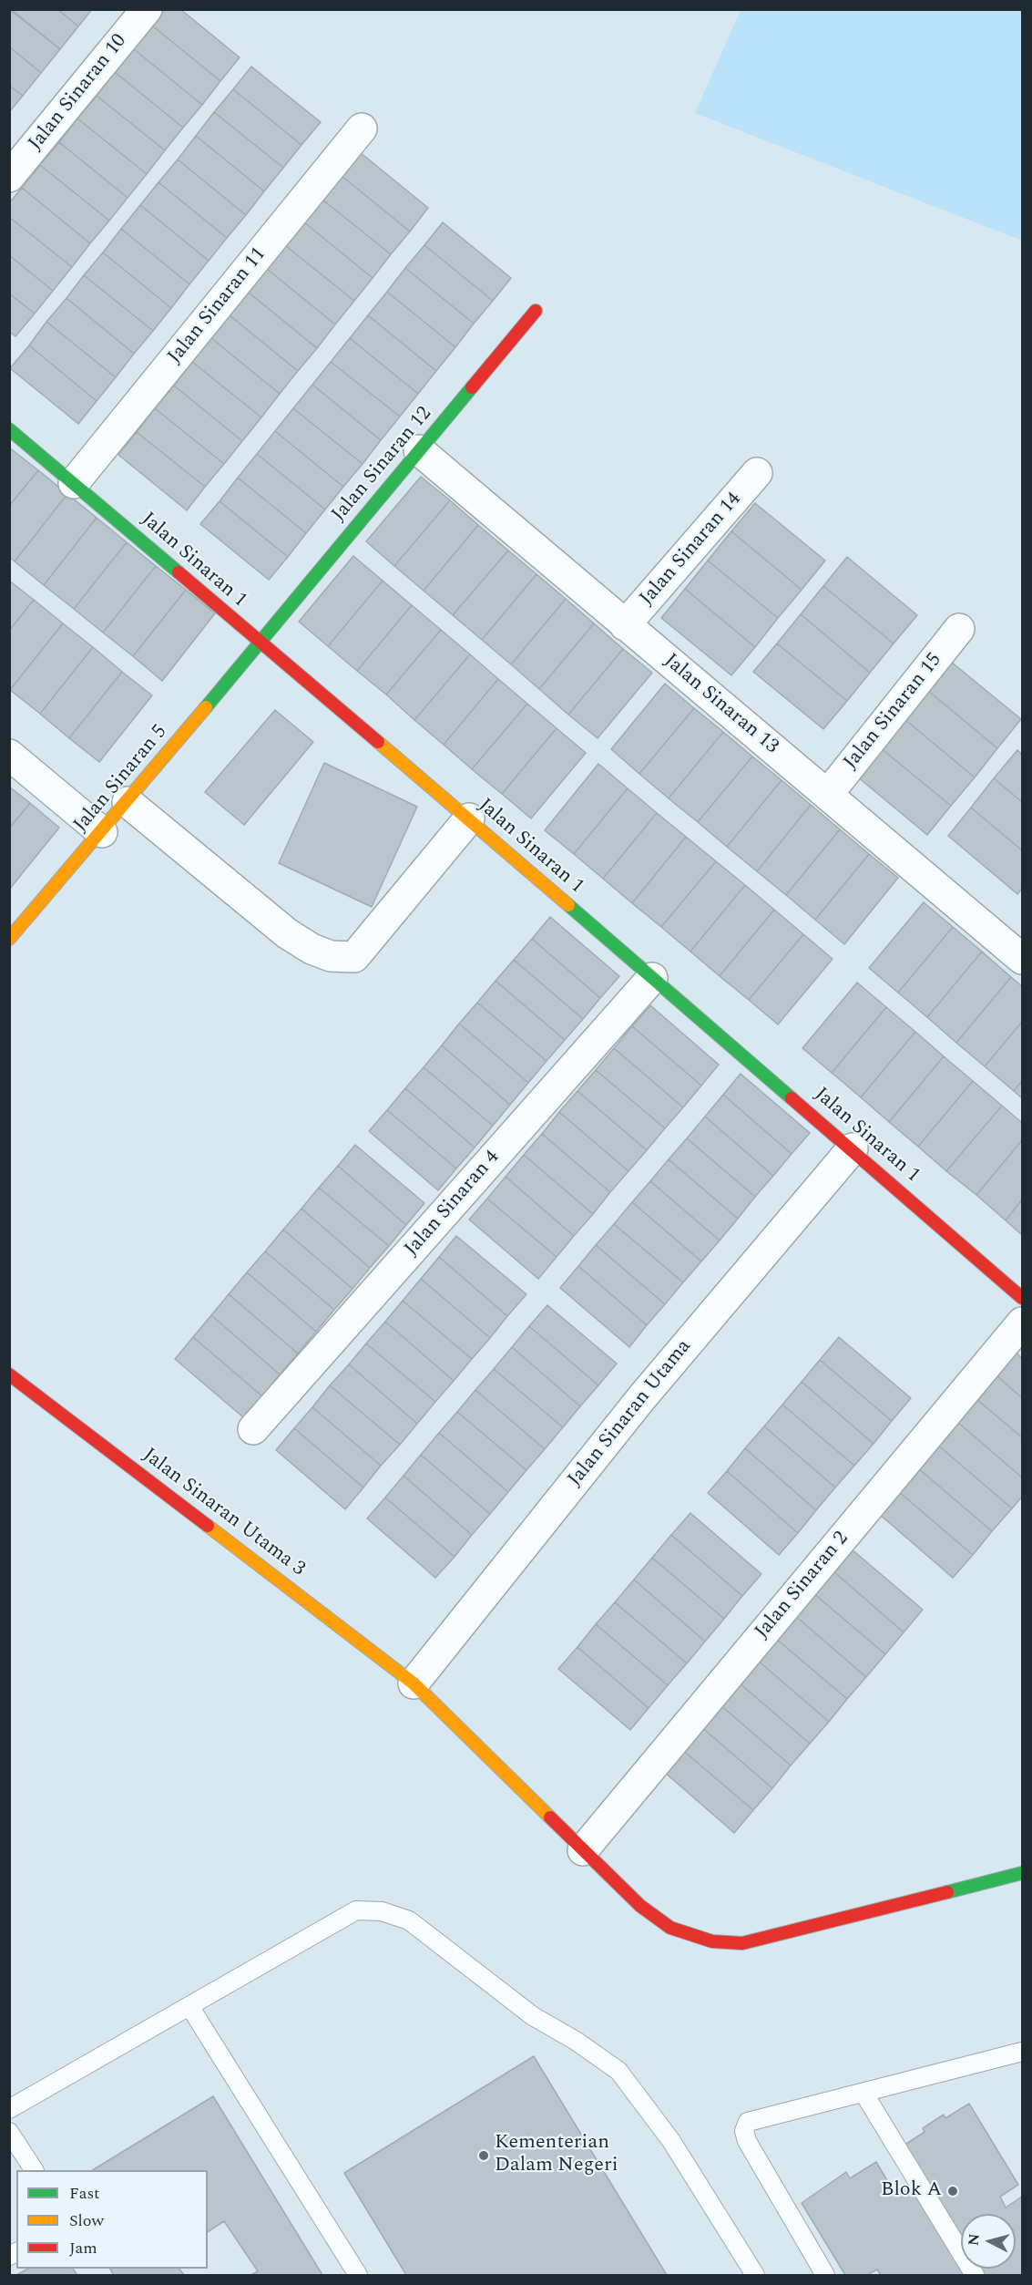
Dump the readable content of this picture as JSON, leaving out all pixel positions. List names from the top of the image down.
{
  "streets": {
    "street": [
      "Jalan Sinaran 10",
      "Jalan Sinaran 11",
      "Jalan Sinaran 12",
      "Jalan Sinaran 14",
      "Jalan Sinaran 1",
      "Jalan Sinaran 13",
      "Jalan Sinaran 15",
      "Jalan Sinaran 5",
      "Jalan Sinaran 4",
      "Jalan Sinaran Utama",
      "Jalan Sinaran Utama 3",
      "Jalan Sinaran 2"
    ]
  },
  "crossings": [
    ["Jalan Sinaran 11", "Jalan Sinaran 1"],
    ["Jalan Sinaran 12", "Jalan Sinaran 1"],
    ["Jalan Sinaran 12", "Jalan Sinaran 13"],
    ["Jalan Sinaran 12", "Jalan Sinaran 5"],
    ["Jalan Sinaran 14", "Jalan Sinaran 13"],
    ["Jalan Sinaran 1", "Jalan Sinaran 5"],
    ["Jalan Sinaran 1", "Jalan Sinaran 4"],
    ["Jalan Sinaran 1", "Jalan Sinaran Utama"],
    ["Jalan Sinaran 13", "Jalan Sinaran 15"],
    ["Jalan Sinaran Utama", "Jalan Sinaran Utama 3"],
    ["Jalan Sinaran Utama 3", "Jalan Sinaran 2"]
  ],
  "places": ["Kementerian Dalam Negeri", "Blok A"],
  "legend": ["Fast", "Slow", "Jam"],
  "north": "left"
}
